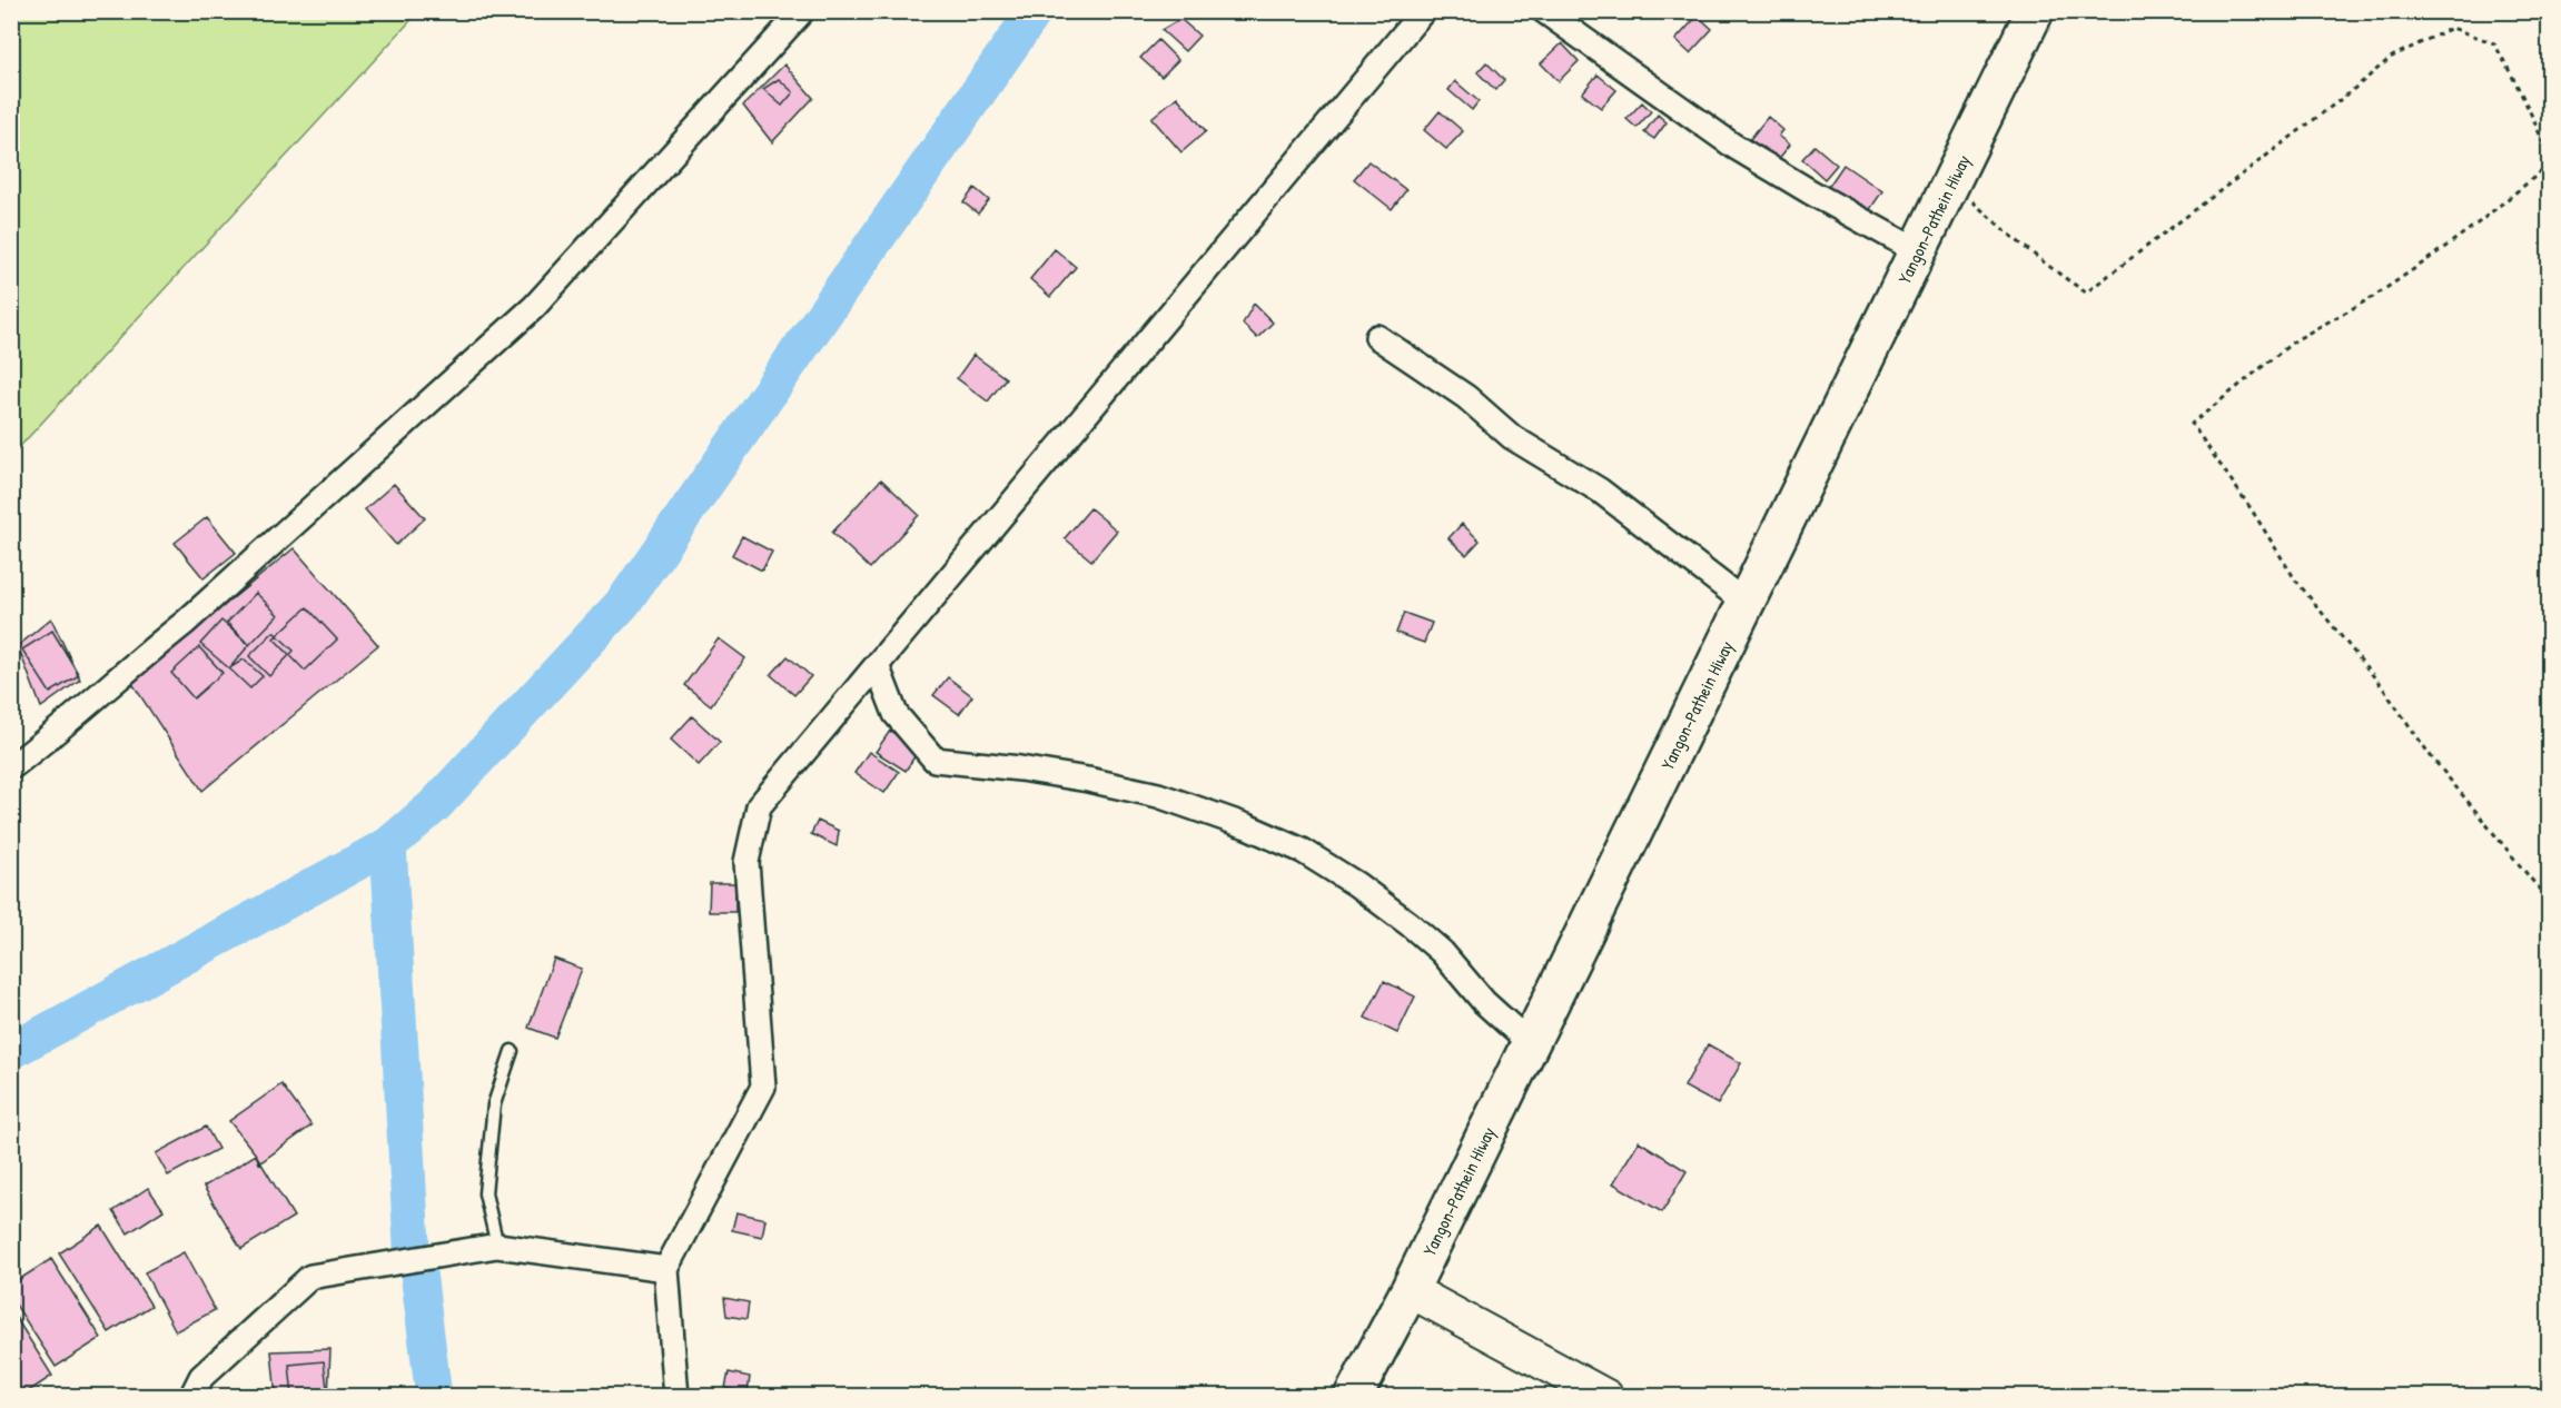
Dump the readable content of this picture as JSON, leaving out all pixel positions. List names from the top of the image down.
{
  "streets": {
    "highway": ["Yangon-Pathein Hiway"]
  }
}
